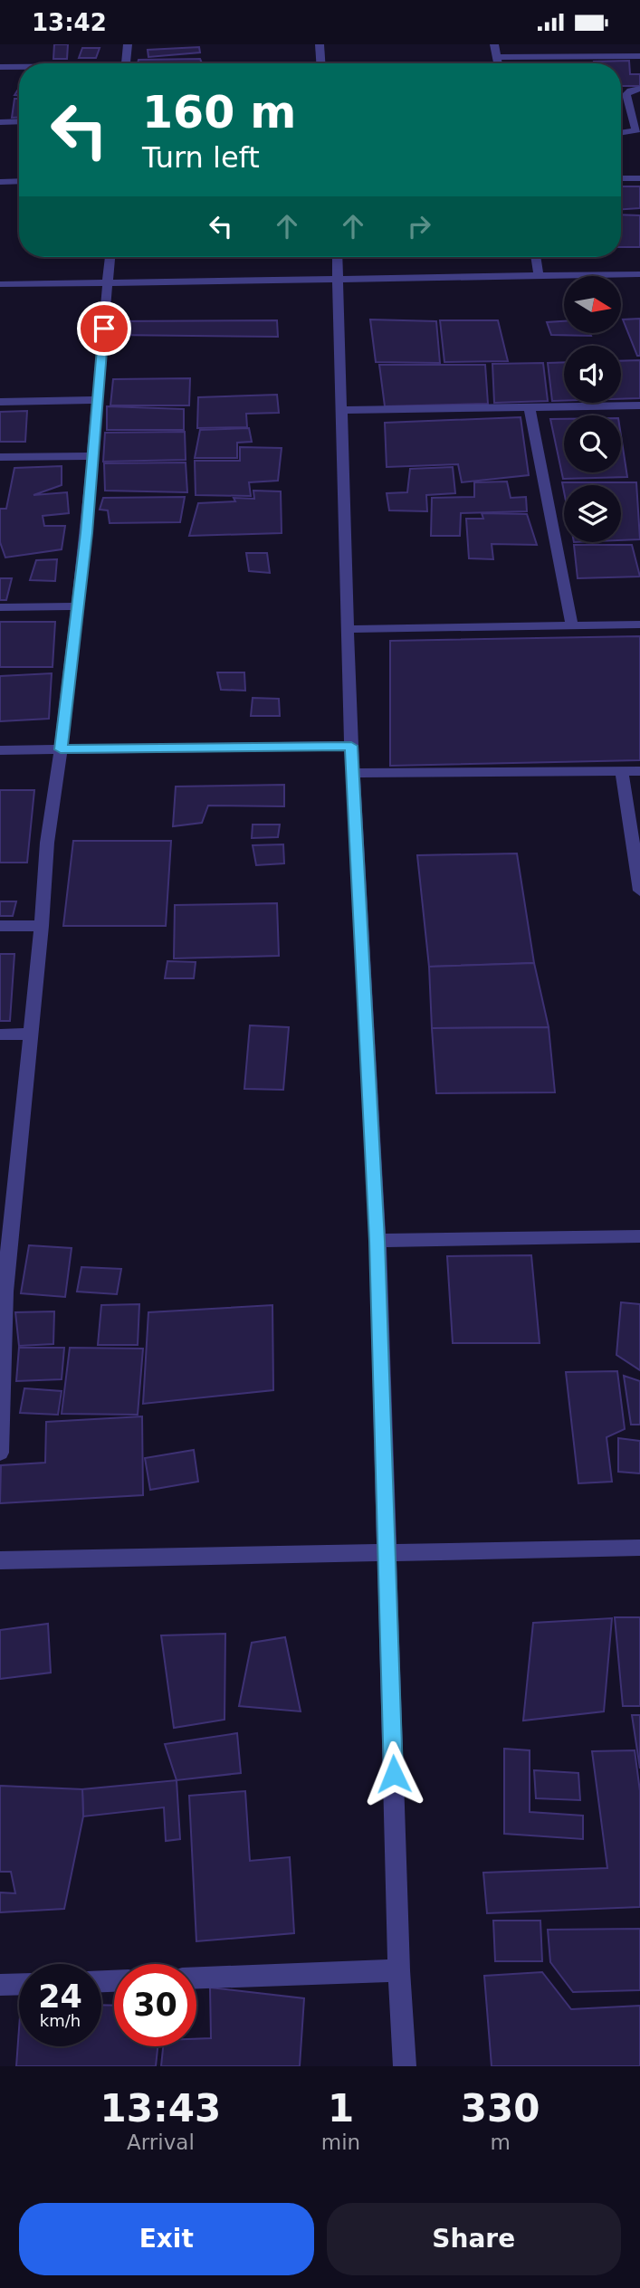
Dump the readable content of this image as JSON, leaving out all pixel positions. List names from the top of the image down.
{
  "north": "right",
  "page": {
    "status": "13:42",
    "turn": ["160 m", "Turn left"],
    "speed": "24 km/h",
    "limit": "30",
    "eta": [
      "13:43",
      "Arrival",
      "1",
      "min",
      "330",
      "m"
    ],
    "buttons": ["Exit", "Share"]
  }
}
